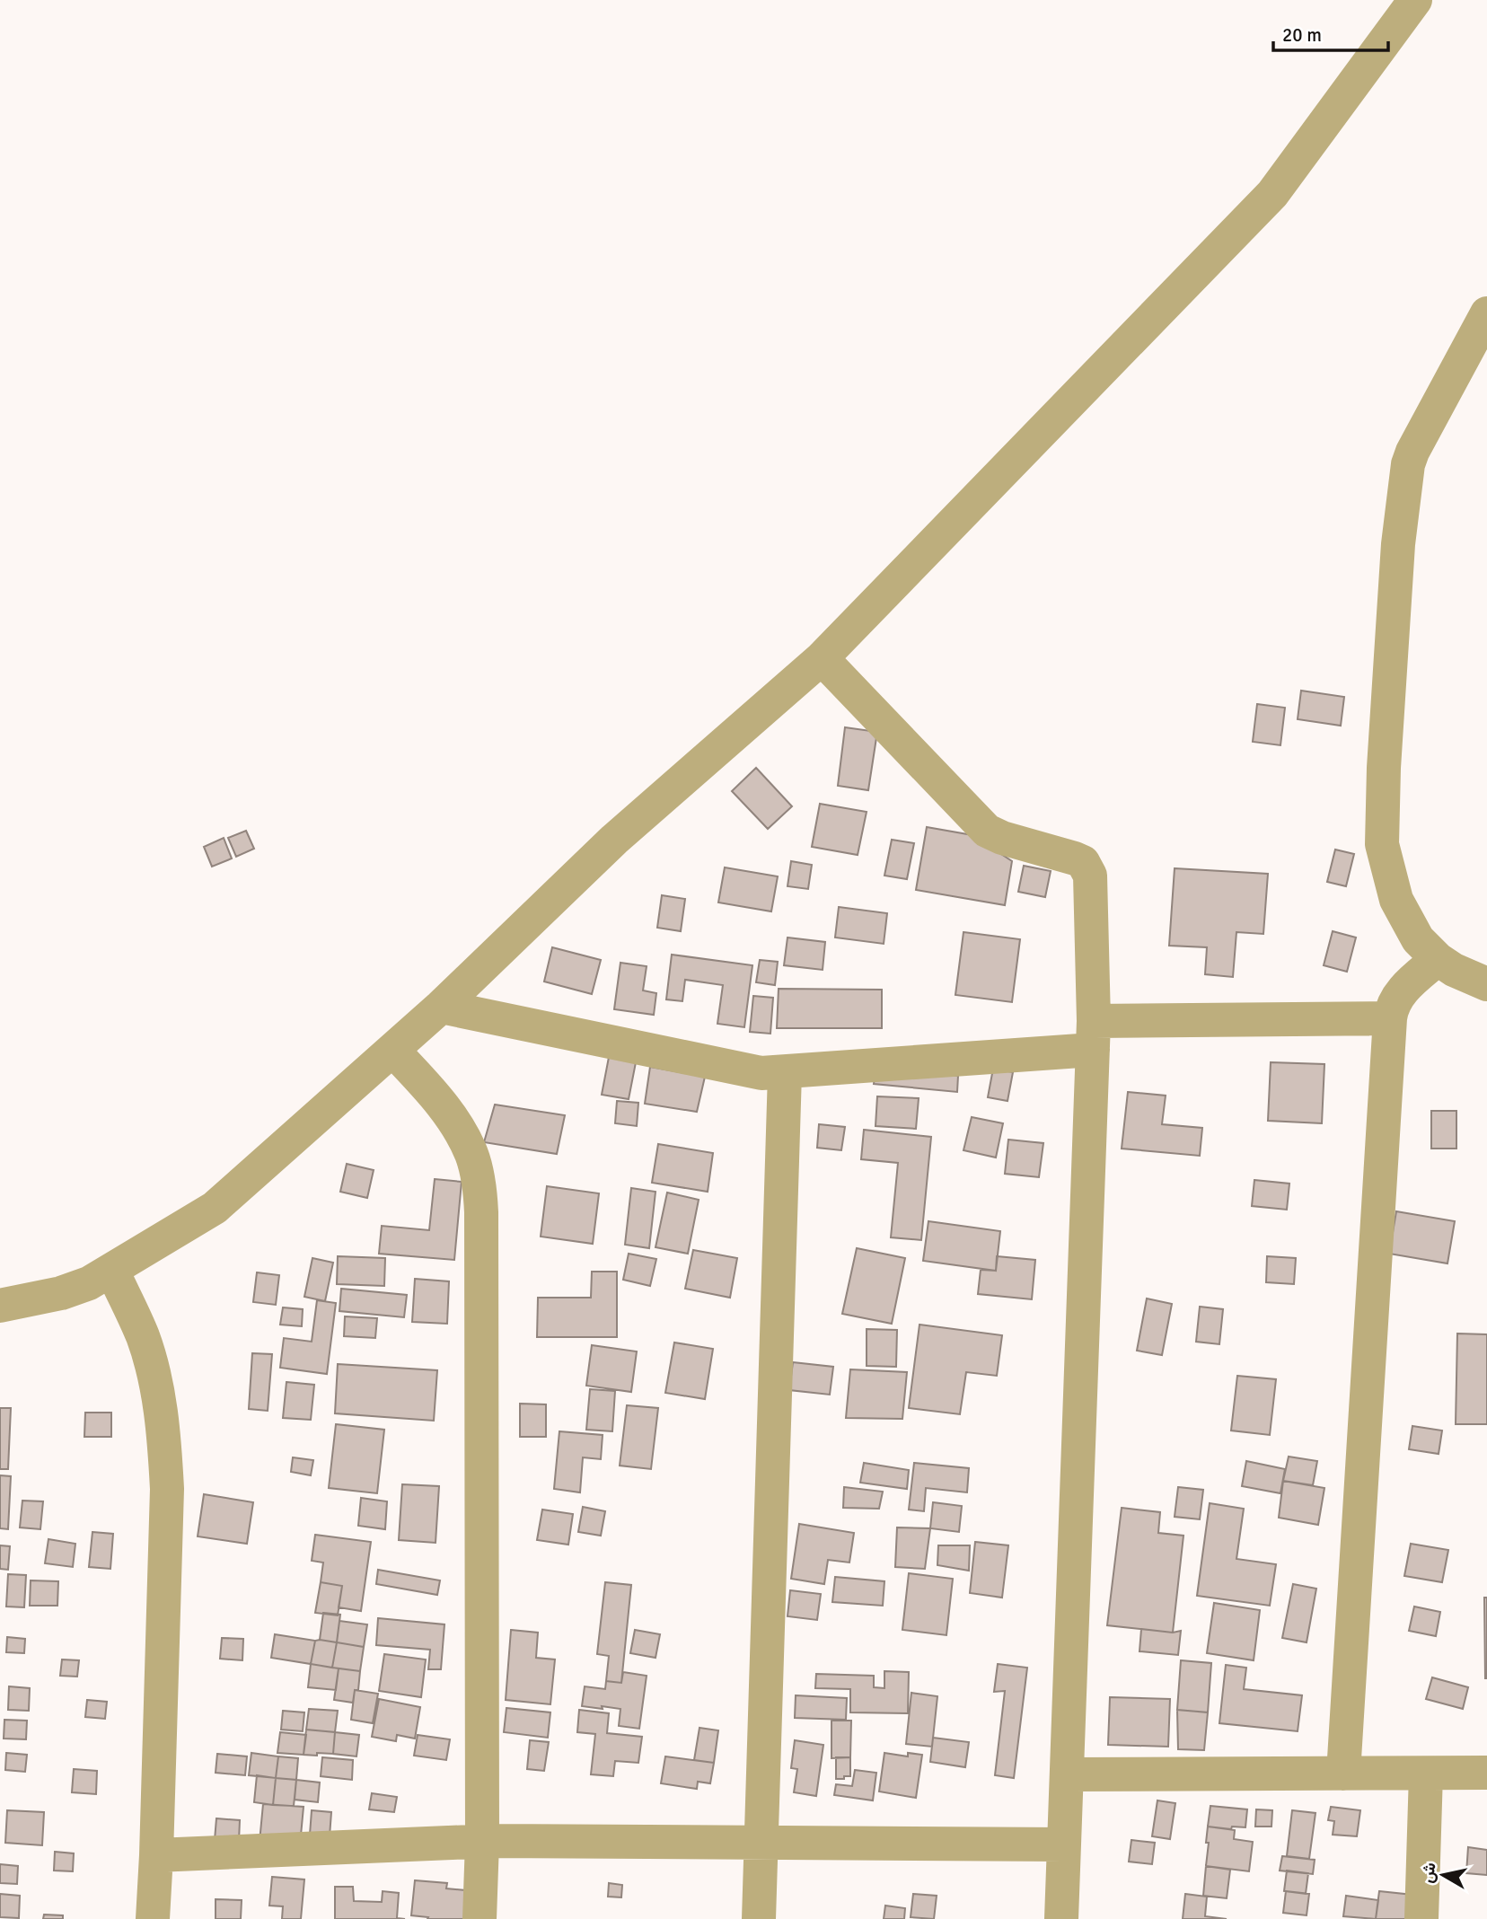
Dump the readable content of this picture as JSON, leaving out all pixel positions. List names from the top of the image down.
{
  "scale_bar": "20 m",
  "north": "left"
}
